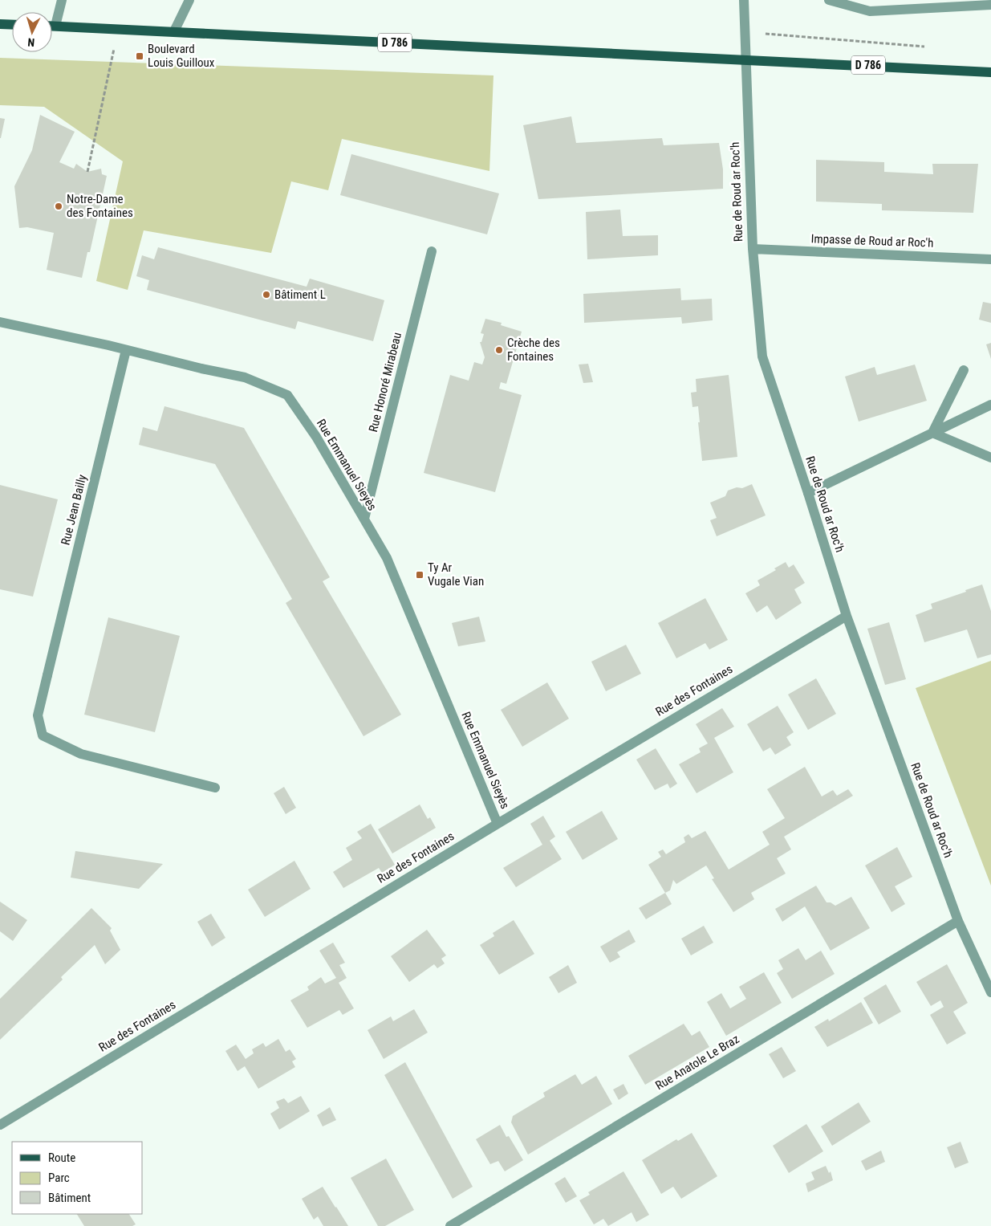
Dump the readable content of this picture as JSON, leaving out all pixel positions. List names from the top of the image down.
{
  "streets": {
    "main road": ["D 786"],
    "street": [
      "Rue de Roud ar Roc'h",
      "Impasse de Roud ar Roc'h",
      "Rue Honoré Mirabeau",
      "Rue Emmanuel Sieyès",
      "Rue Jean Bailly",
      "Rue des Fontaines",
      "Rue Anatole Le Braz"
    ]
  },
  "crossings": [
    ["D 786", "Rue de Roud ar Roc'h"],
    ["Rue de Roud ar Roc'h", "Impasse de Roud ar Roc'h"],
    ["Rue de Roud ar Roc'h", "Rue des Fontaines"],
    ["Rue de Roud ar Roc'h", "Rue Anatole Le Braz"],
    ["Rue Honoré Mirabeau", "Rue Emmanuel Sieyès"],
    ["Rue Emmanuel Sieyès", "Rue Jean Bailly"],
    ["Rue Emmanuel Sieyès", "Rue des Fontaines"]
  ],
  "places": {
    "transit": ["Boulevard Louis Guilloux", "Ty Ar Vugale Vian"],
    "other": ["Notre-Dame des Fontaines", "Bâtiment L", "Crèche des Fontaines"]
  },
  "legend": ["Route", "Parc", "Bâtiment"],
  "north": "bottom"
}
